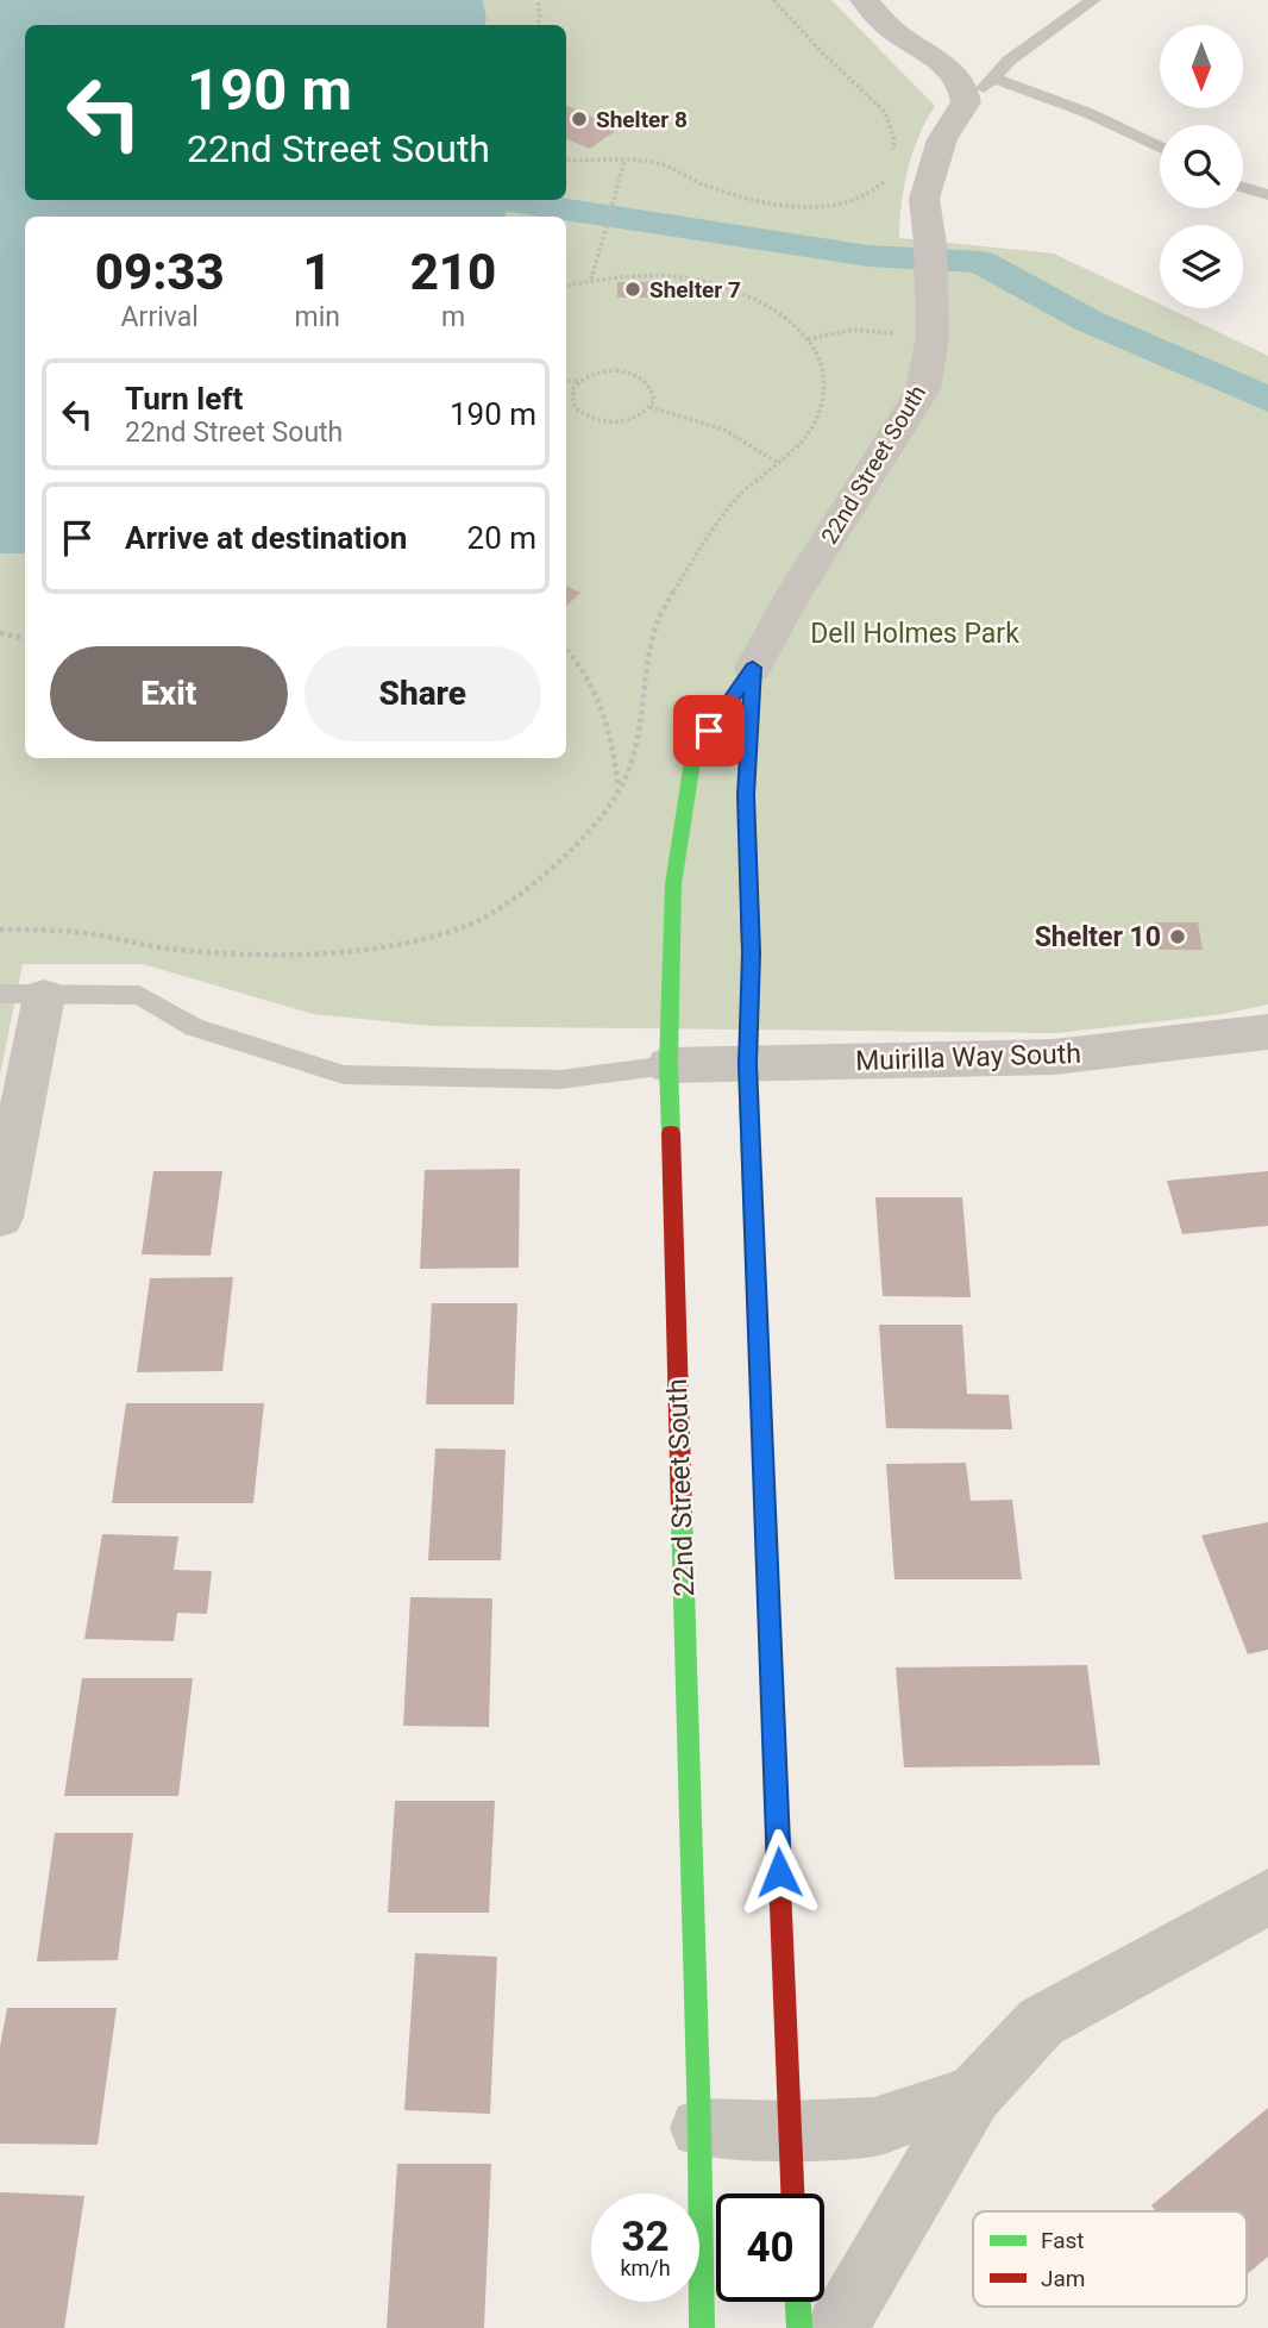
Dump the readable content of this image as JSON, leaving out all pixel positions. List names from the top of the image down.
{
  "streets": {
    "street": ["22nd Street South", "Muirilla Way South"]
  },
  "crossings": [
    ["22nd Street South", "Muirilla Way South"]
  ],
  "parks": ["Dell Holmes Park"],
  "places": ["Shelter 8", "Shelter 7", "Shelter 10"],
  "legend": ["Fast", "Jam"],
  "north": "bottom",
  "page": {
    "turn": ["190 m", "22nd Street South"],
    "eta": [
      "09:33",
      "Arrival",
      "1",
      "min",
      "210",
      "m"
    ],
    "list": [
      {
        "name": "Turn left",
        "note": "22nd Street South",
        "value": "190 m"
      },
      {
        "name": "Arrive at destination",
        "value": "20 m"
      }
    ],
    "buttons": ["Exit", "Share"],
    "speed": "32 km/h",
    "limit": "40"
  }
}
